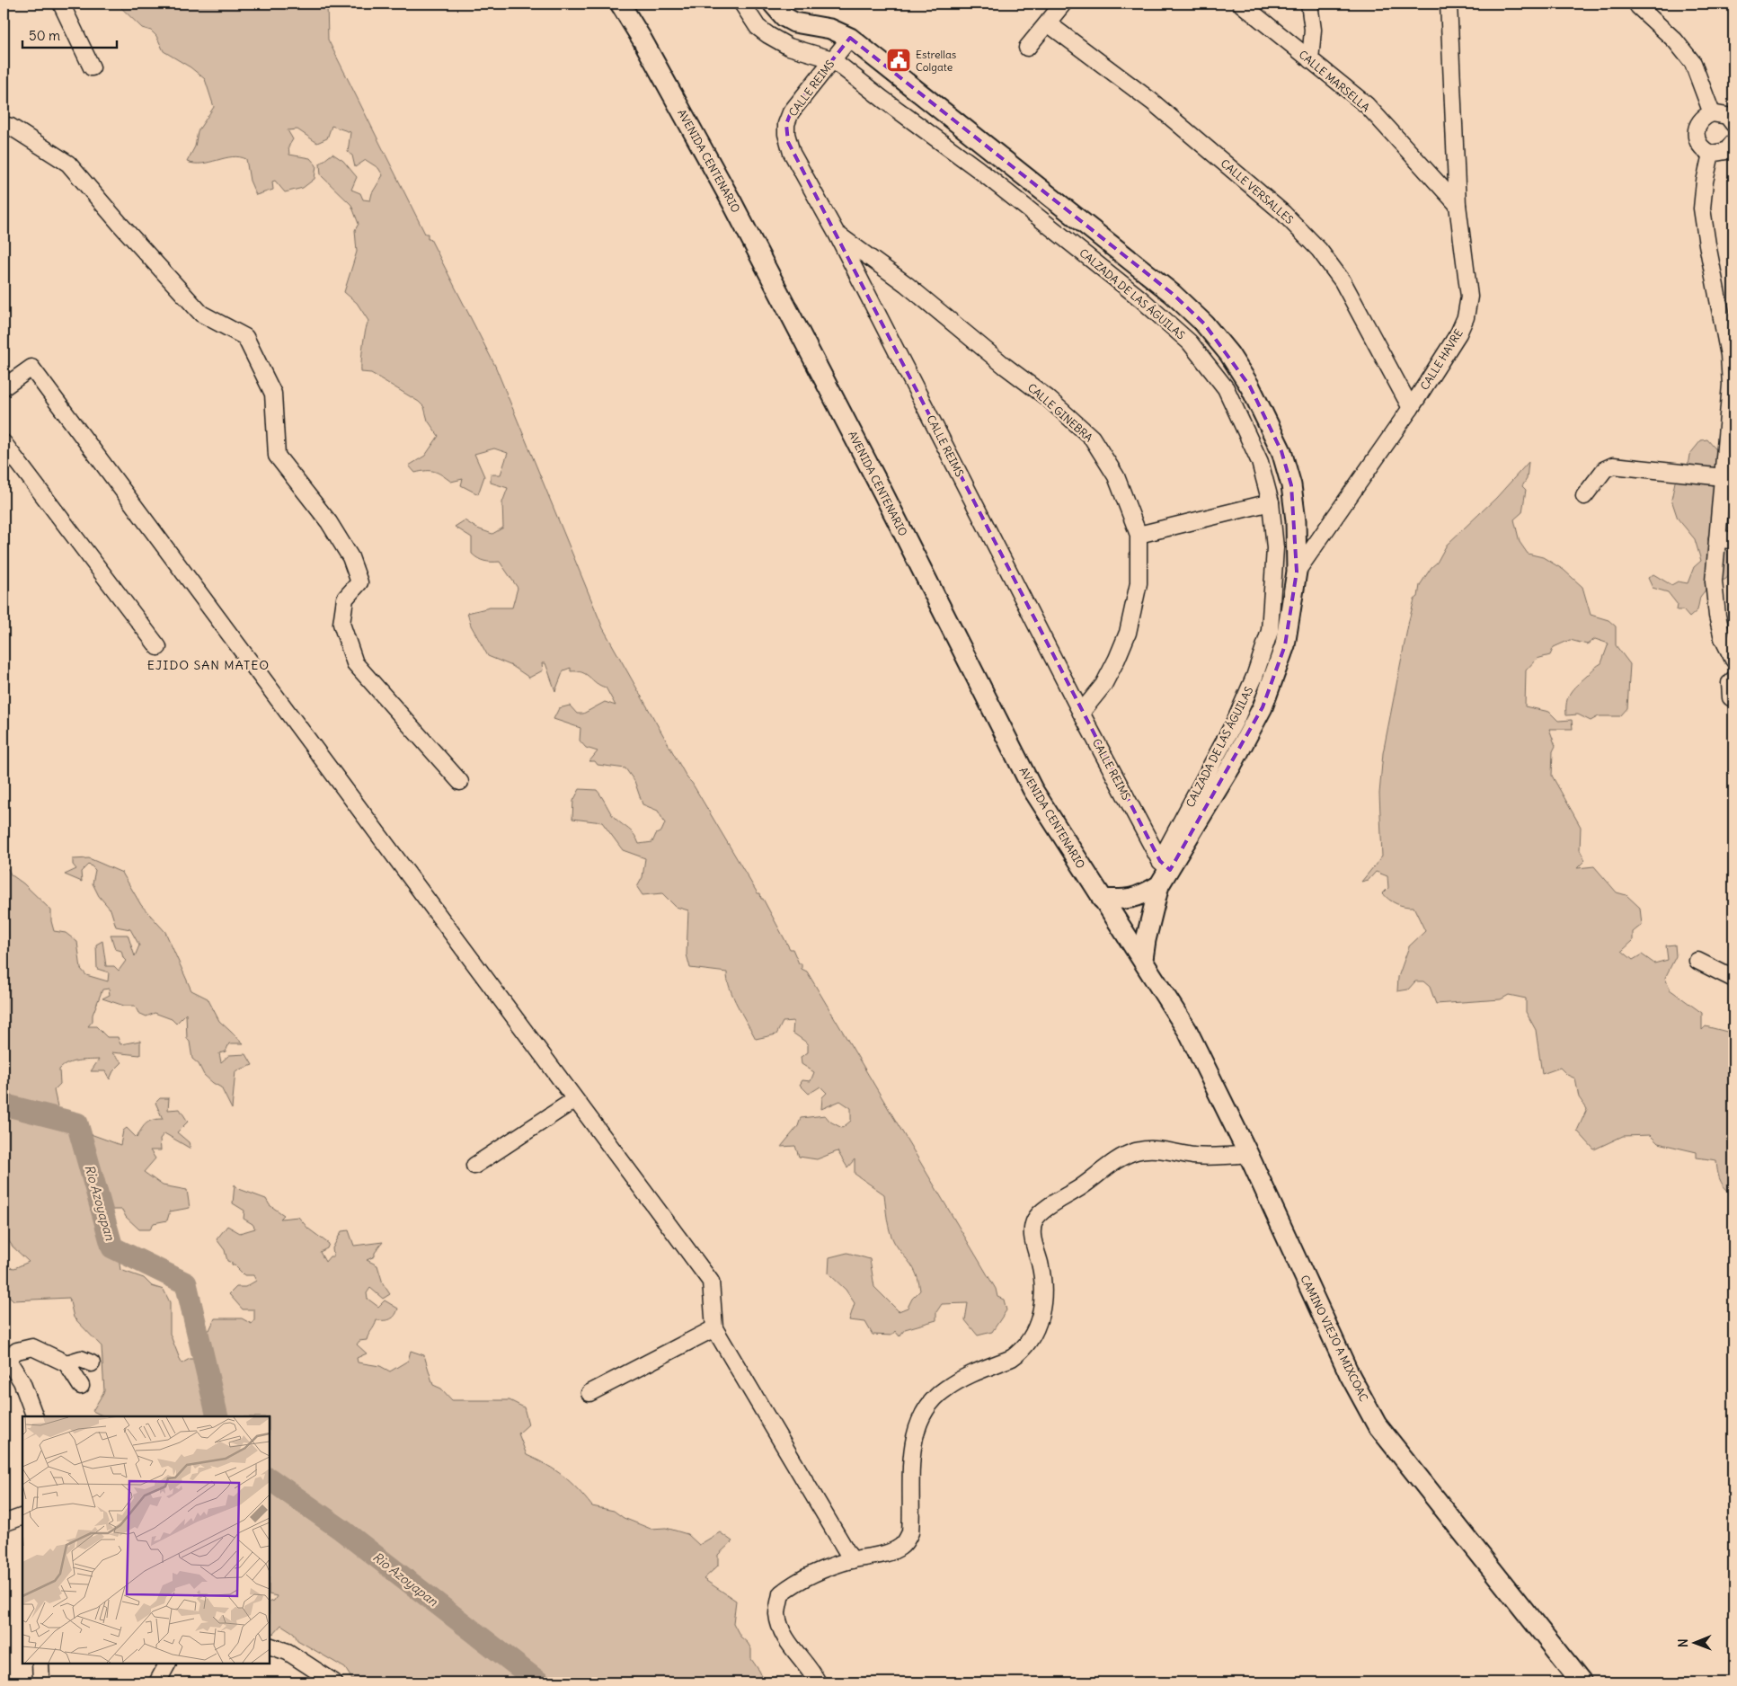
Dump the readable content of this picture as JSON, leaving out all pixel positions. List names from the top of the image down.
{
  "streets": {
    "main road": ["AVENIDA CENTENARIO", "CALZADA DE LAS ÁGUILAS", "CAMINO VIEJO A MIXCOAC"],
    "street": [
      "CALLE MARSELLA",
      "CALLE REIMS",
      "CALLE VERSALLES",
      "CALLE HAVRE",
      "CALLE GINEBRA"
    ]
  },
  "crossings": [
    ["CALLE MARSELLA", "CALLE HAVRE"],
    ["CALLE REIMS", "CALZADA DE LAS ÁGUILAS"],
    ["CALLE REIMS", "CALLE GINEBRA"],
    ["AVENIDA CENTENARIO", "CALZADA DE LAS ÁGUILAS"],
    ["AVENIDA CENTENARIO", "CAMINO VIEJO A MIXCOAC"],
    ["CALLE VERSALLES", "CALLE HAVRE"],
    ["CALZADA DE LAS ÁGUILAS", "CALLE HAVRE"],
    ["CALZADA DE LAS ÁGUILAS", "CAMINO VIEJO A MIXCOAC"]
  ],
  "districts": ["EJIDO SAN MATEO"],
  "water": ["Rio Azoyapan"],
  "places": {
    "public building": ["Estrellas Colgate"]
  },
  "scale_bar": "50 m",
  "north": "left"
}
